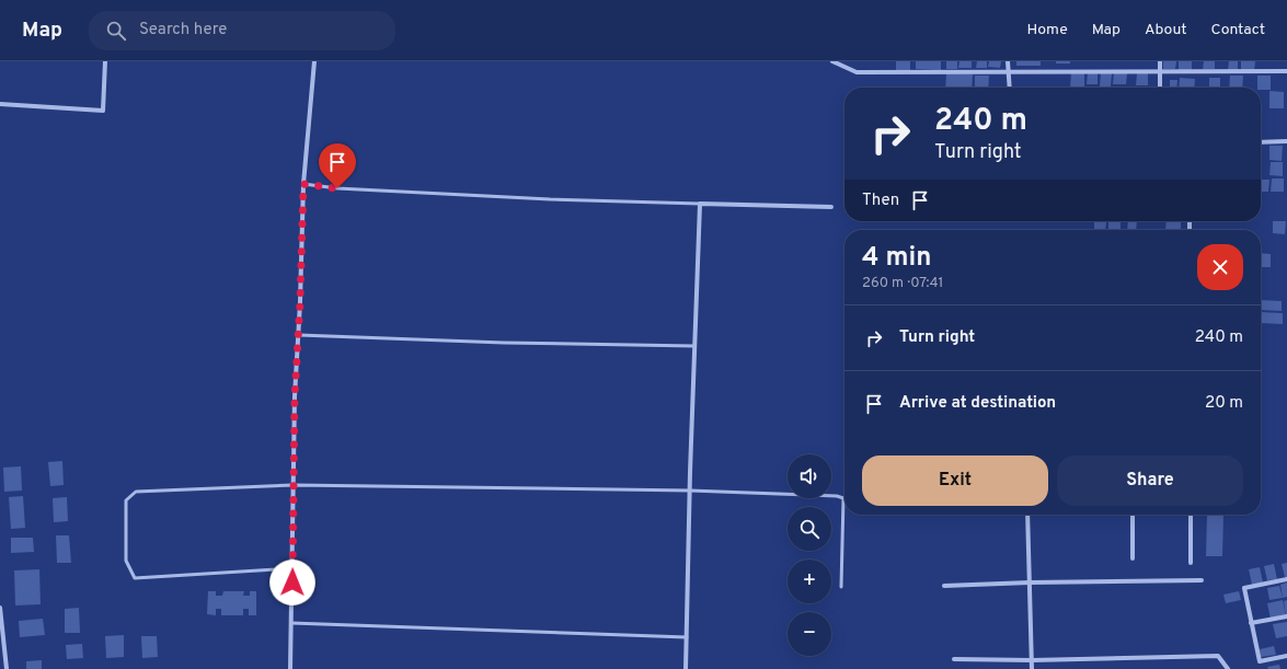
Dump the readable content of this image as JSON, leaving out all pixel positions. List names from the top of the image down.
{
  "page": {
    "header": "Map",
    "search": "Search here",
    "nav": [
      "Home",
      "Map",
      "About",
      "Contact"
    ],
    "turn": ["240 m", "Turn right"],
    "then": "Then",
    "heading": ["4 min", "260 m · 07:41"],
    "list": [
      {
        "name": "Turn right",
        "value": "240 m"
      },
      {
        "name": "Arrive at destination",
        "value": "20 m"
      }
    ],
    "buttons": ["Exit", "Share"],
    "map_buttons": ["+", "−"]
  }
}
